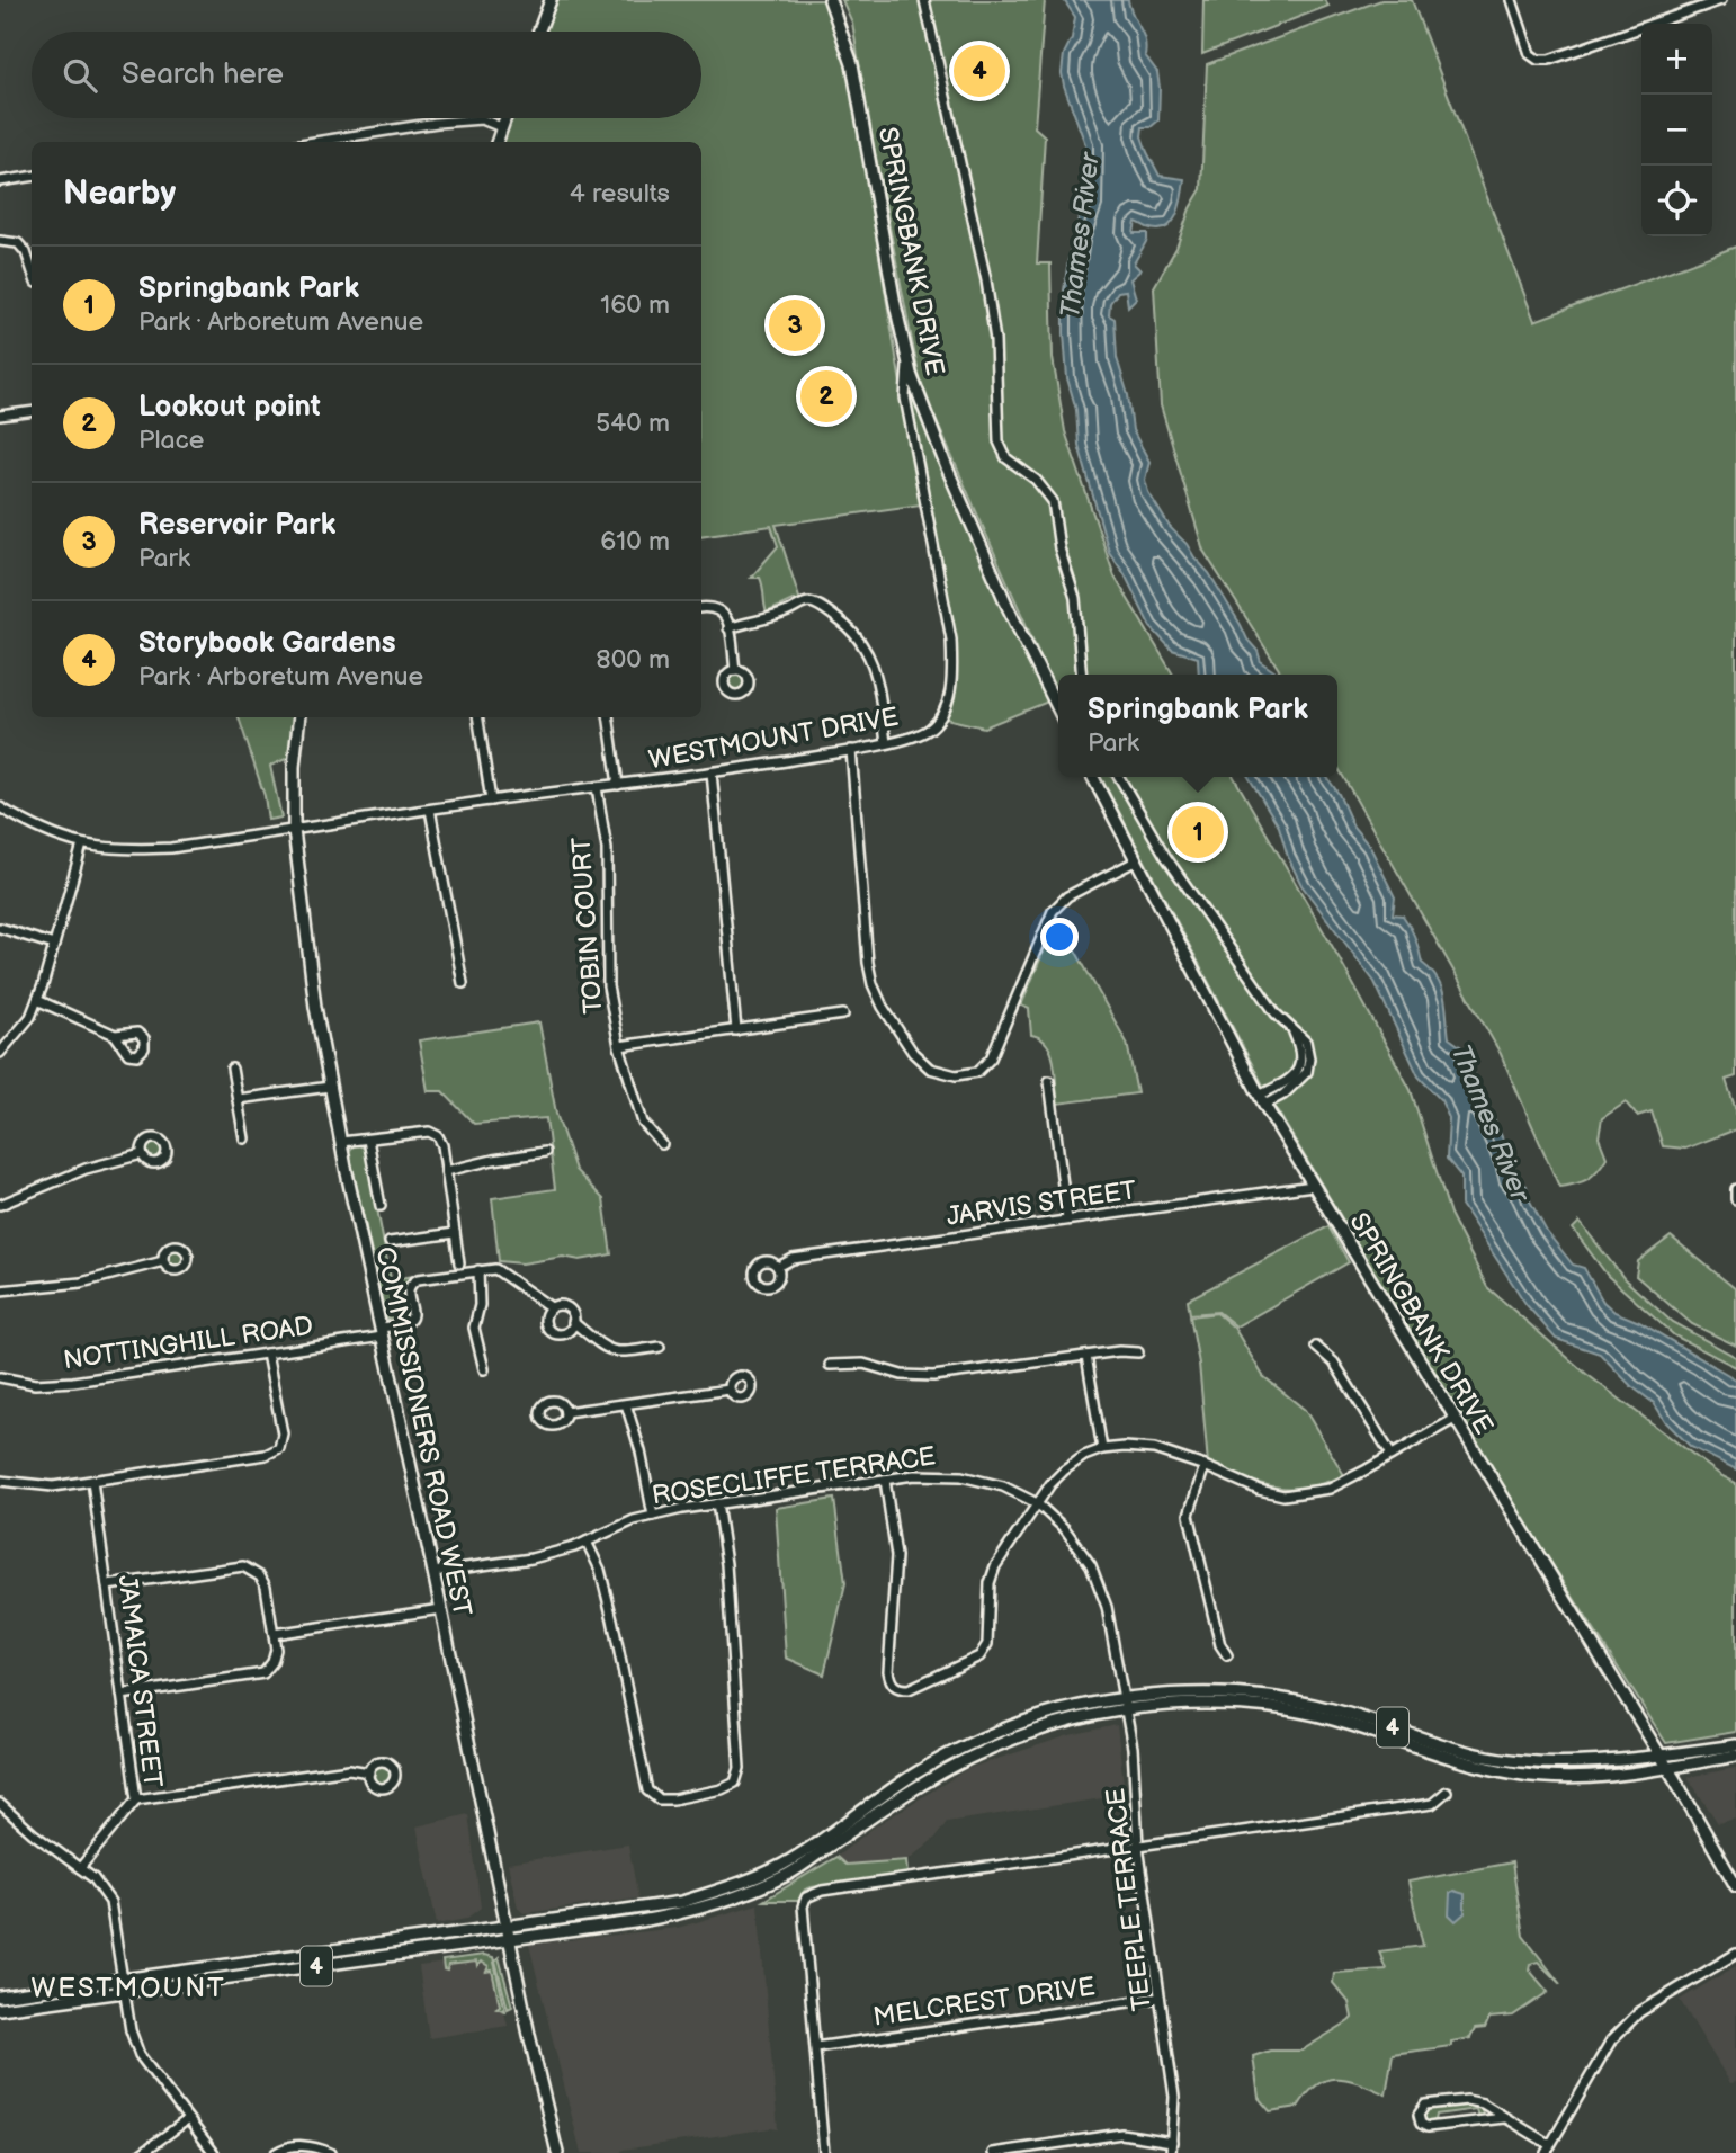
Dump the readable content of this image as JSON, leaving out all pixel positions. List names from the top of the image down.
{
  "streets": {
    "main road": ["SPRINGBANK DRIVE", "COMMISSIONERS ROAD WEST", "4"],
    "street": [
      "WESTMOUNT DRIVE",
      "TOBIN COURT",
      "JARVIS STREET",
      "NOTTINGHILL ROAD",
      "ROSECLIFFE TERRACE",
      "JAMAICA STREET",
      "TEEPLE TERRACE",
      "MELCREST DRIVE"
    ]
  },
  "crossings": [
    ["SPRINGBANK DRIVE", "WESTMOUNT DRIVE"],
    ["SPRINGBANK DRIVE", "JARVIS STREET"],
    ["SPRINGBANK DRIVE", "4"],
    ["WESTMOUNT DRIVE", "TOBIN COURT"],
    ["WESTMOUNT DRIVE", "COMMISSIONERS ROAD WEST"],
    ["NOTTINGHILL ROAD", "COMMISSIONERS ROAD WEST"],
    ["COMMISSIONERS ROAD WEST", "ROSECLIFFE TERRACE"],
    ["COMMISSIONERS ROAD WEST", "4"],
    ["ROSECLIFFE TERRACE", "4"],
    ["ROSECLIFFE TERRACE", "TEEPLE TERRACE"],
    ["4", "TEEPLE TERRACE"],
    ["TEEPLE TERRACE", "MELCREST DRIVE"]
  ],
  "districts": ["WESTMOUNT"],
  "water": ["Thames River"],
  "page": {
    "map_buttons": ["+", "−"],
    "search": "Search here",
    "pins": [
      "4",
      "3",
      "2",
      "1"
    ],
    "heading": ["Nearby", "4 results"],
    "list": [
      {
        "mark": "1",
        "name": "Springbank Park",
        "note": "Park · Arboretum Avenue",
        "value": "160 m"
      },
      {
        "mark": "2",
        "name": "Lookout point",
        "note": "Place",
        "value": "540 m"
      },
      {
        "mark": "3",
        "name": "Reservoir Park",
        "note": "Park",
        "value": "610 m"
      },
      {
        "mark": "4",
        "name": "Storybook Gardens",
        "note": "Park · Arboretum Avenue",
        "value": "800 m"
      }
    ],
    "popup": ["Springbank Park", "Park"]
  }
}
